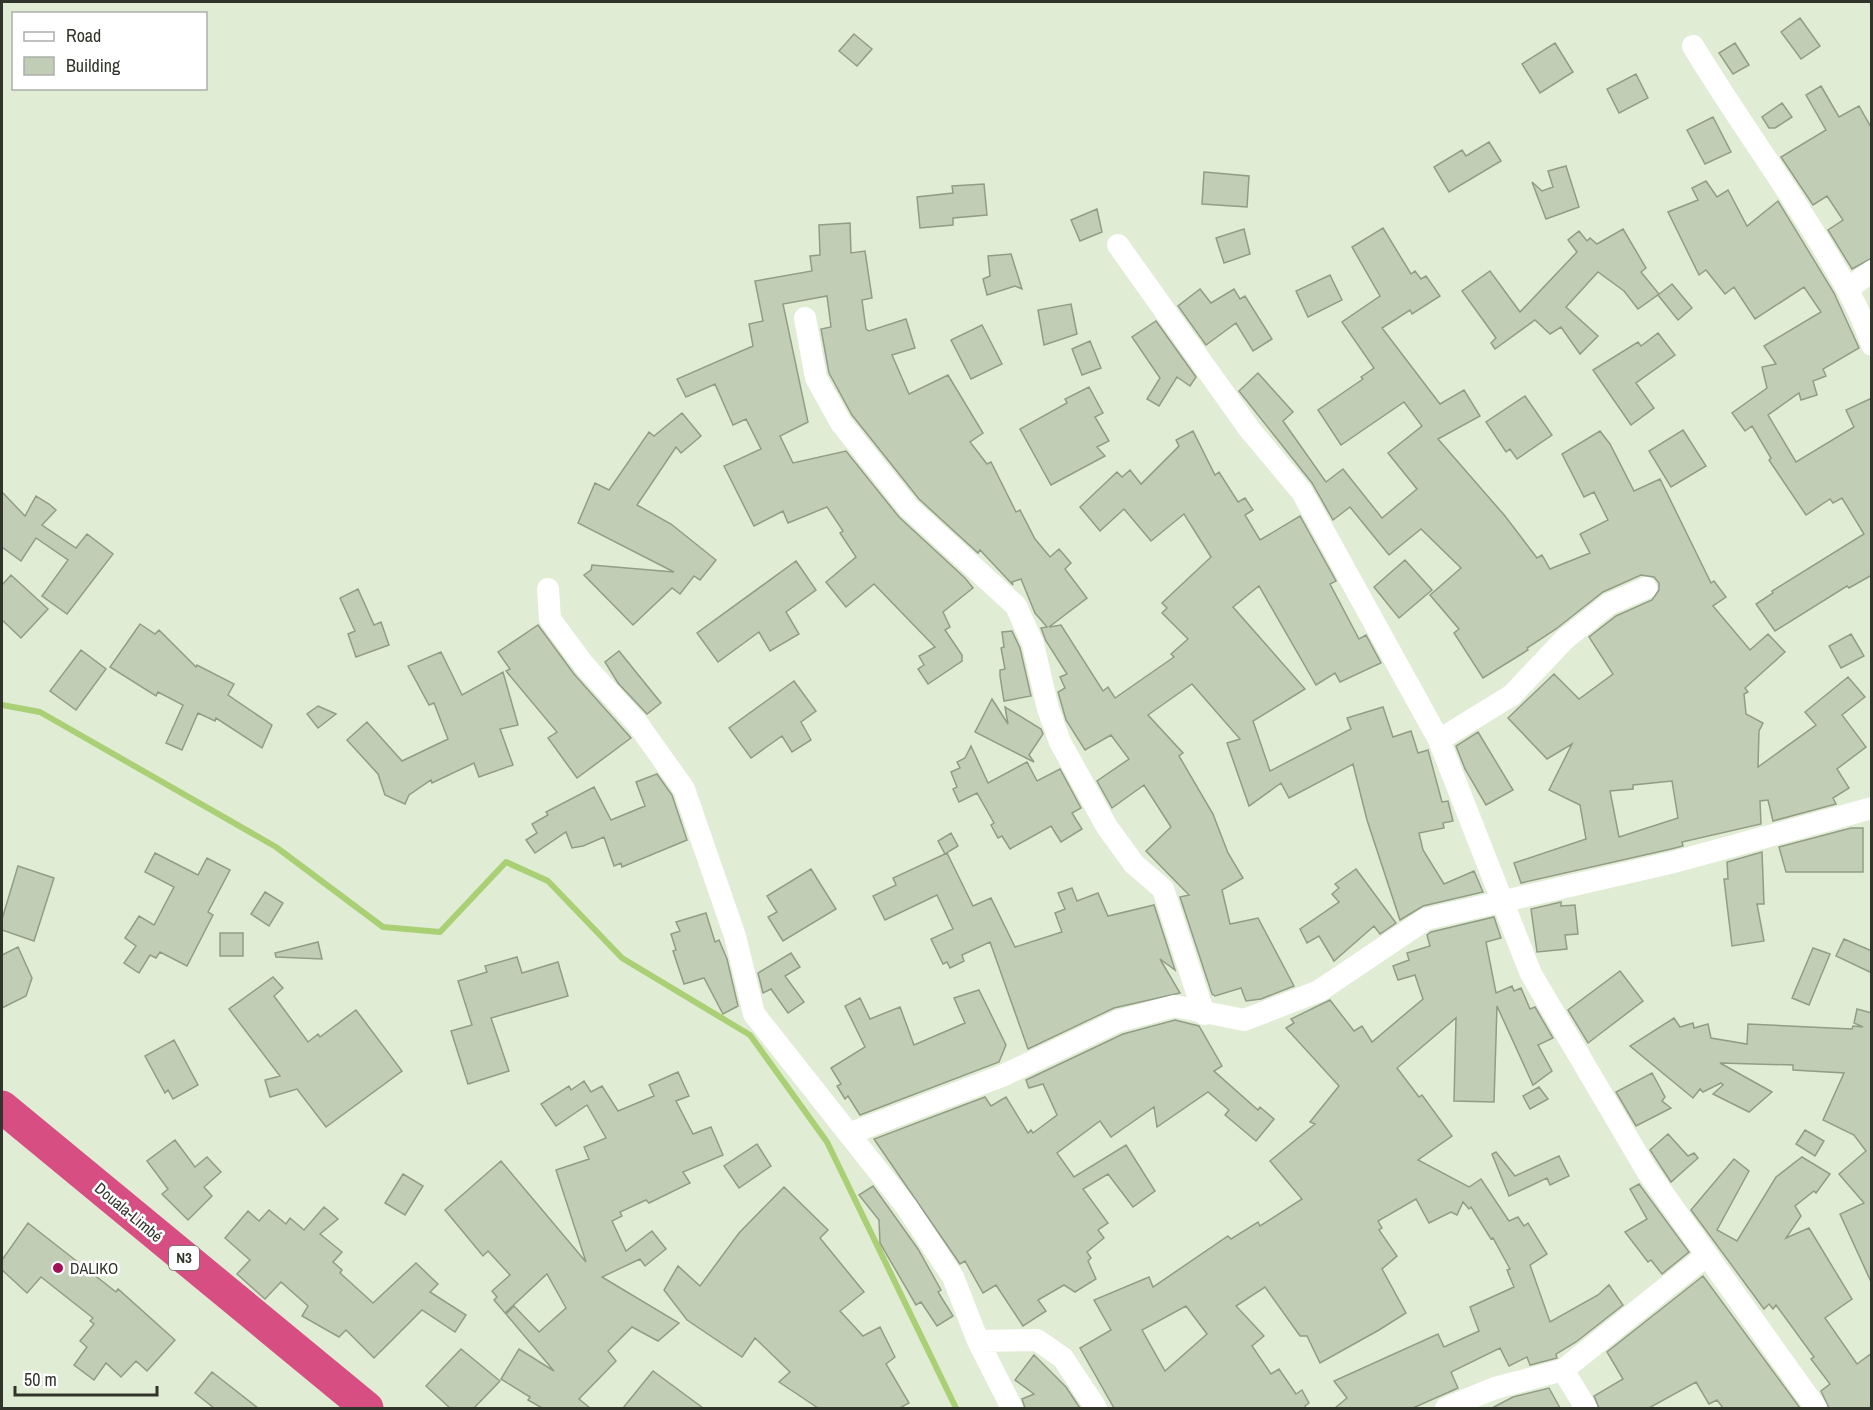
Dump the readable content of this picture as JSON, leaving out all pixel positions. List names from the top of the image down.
{
  "streets": {
    "highway": ["Douala-Limbé", "N3"]
  },
  "places": ["DALIKO"],
  "legend": ["Road", "Building"],
  "scale_bar": "50 m"
}
